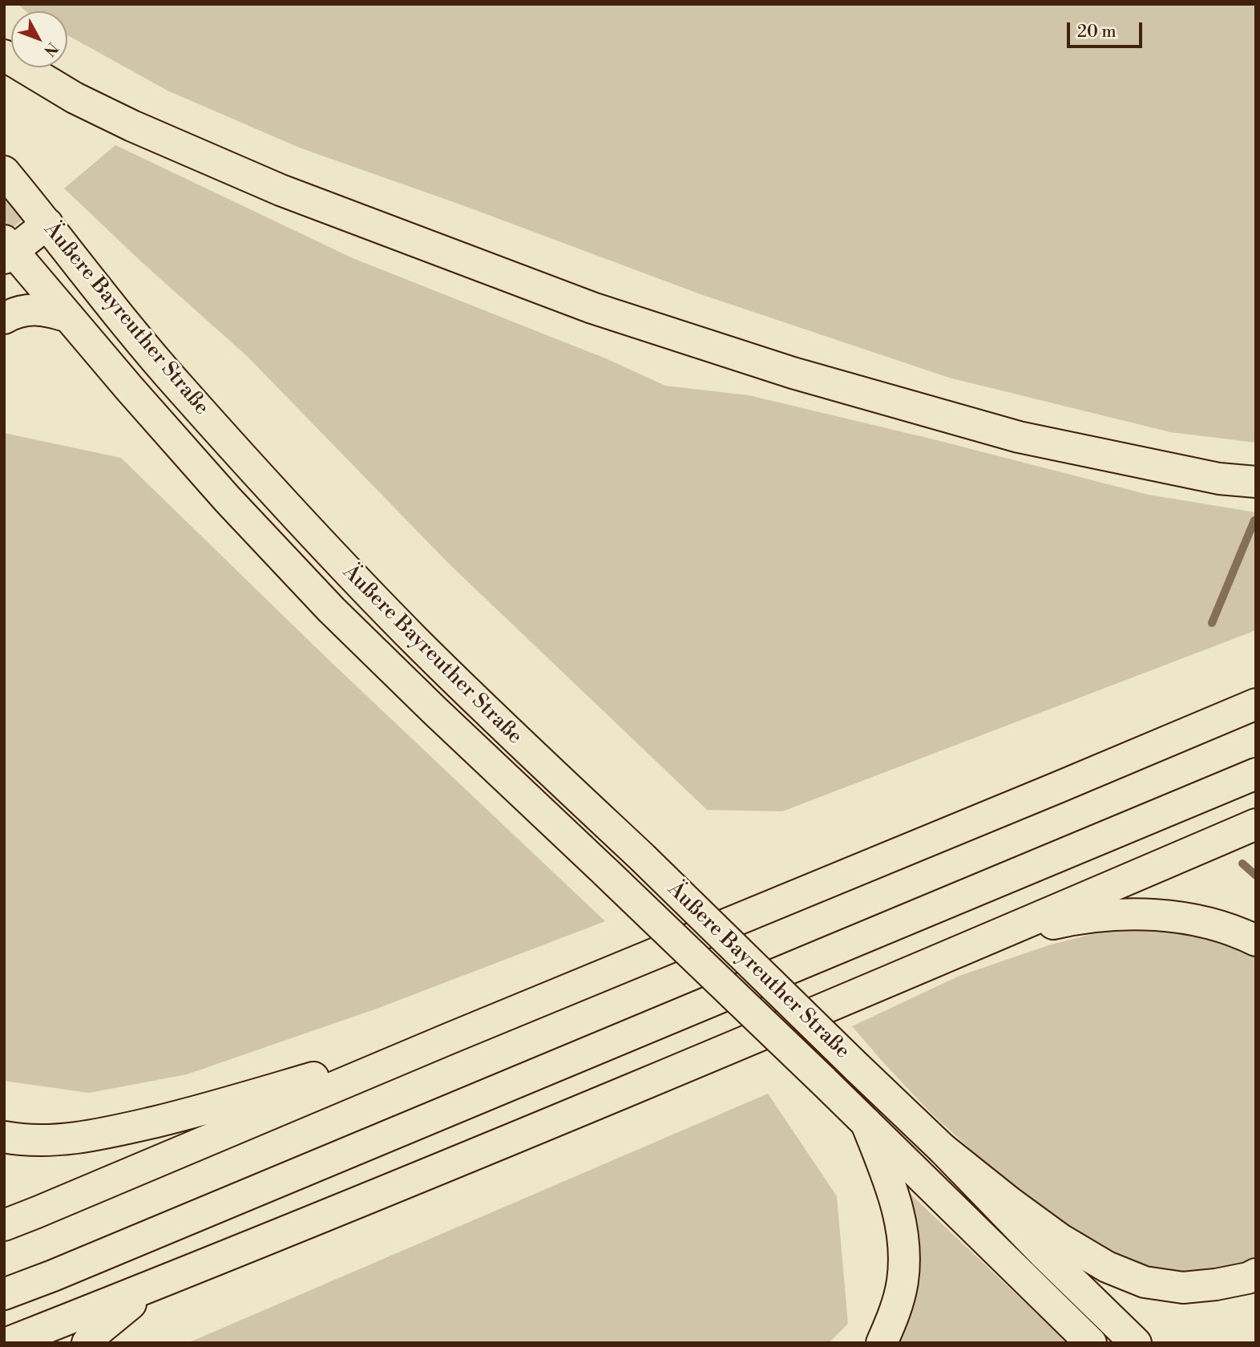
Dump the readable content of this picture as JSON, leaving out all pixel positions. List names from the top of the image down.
{
  "streets": {
    "main road": ["Äußere Bayreuther Straße"]
  },
  "scale_bar": "20 m",
  "north": "bottom right"
}
